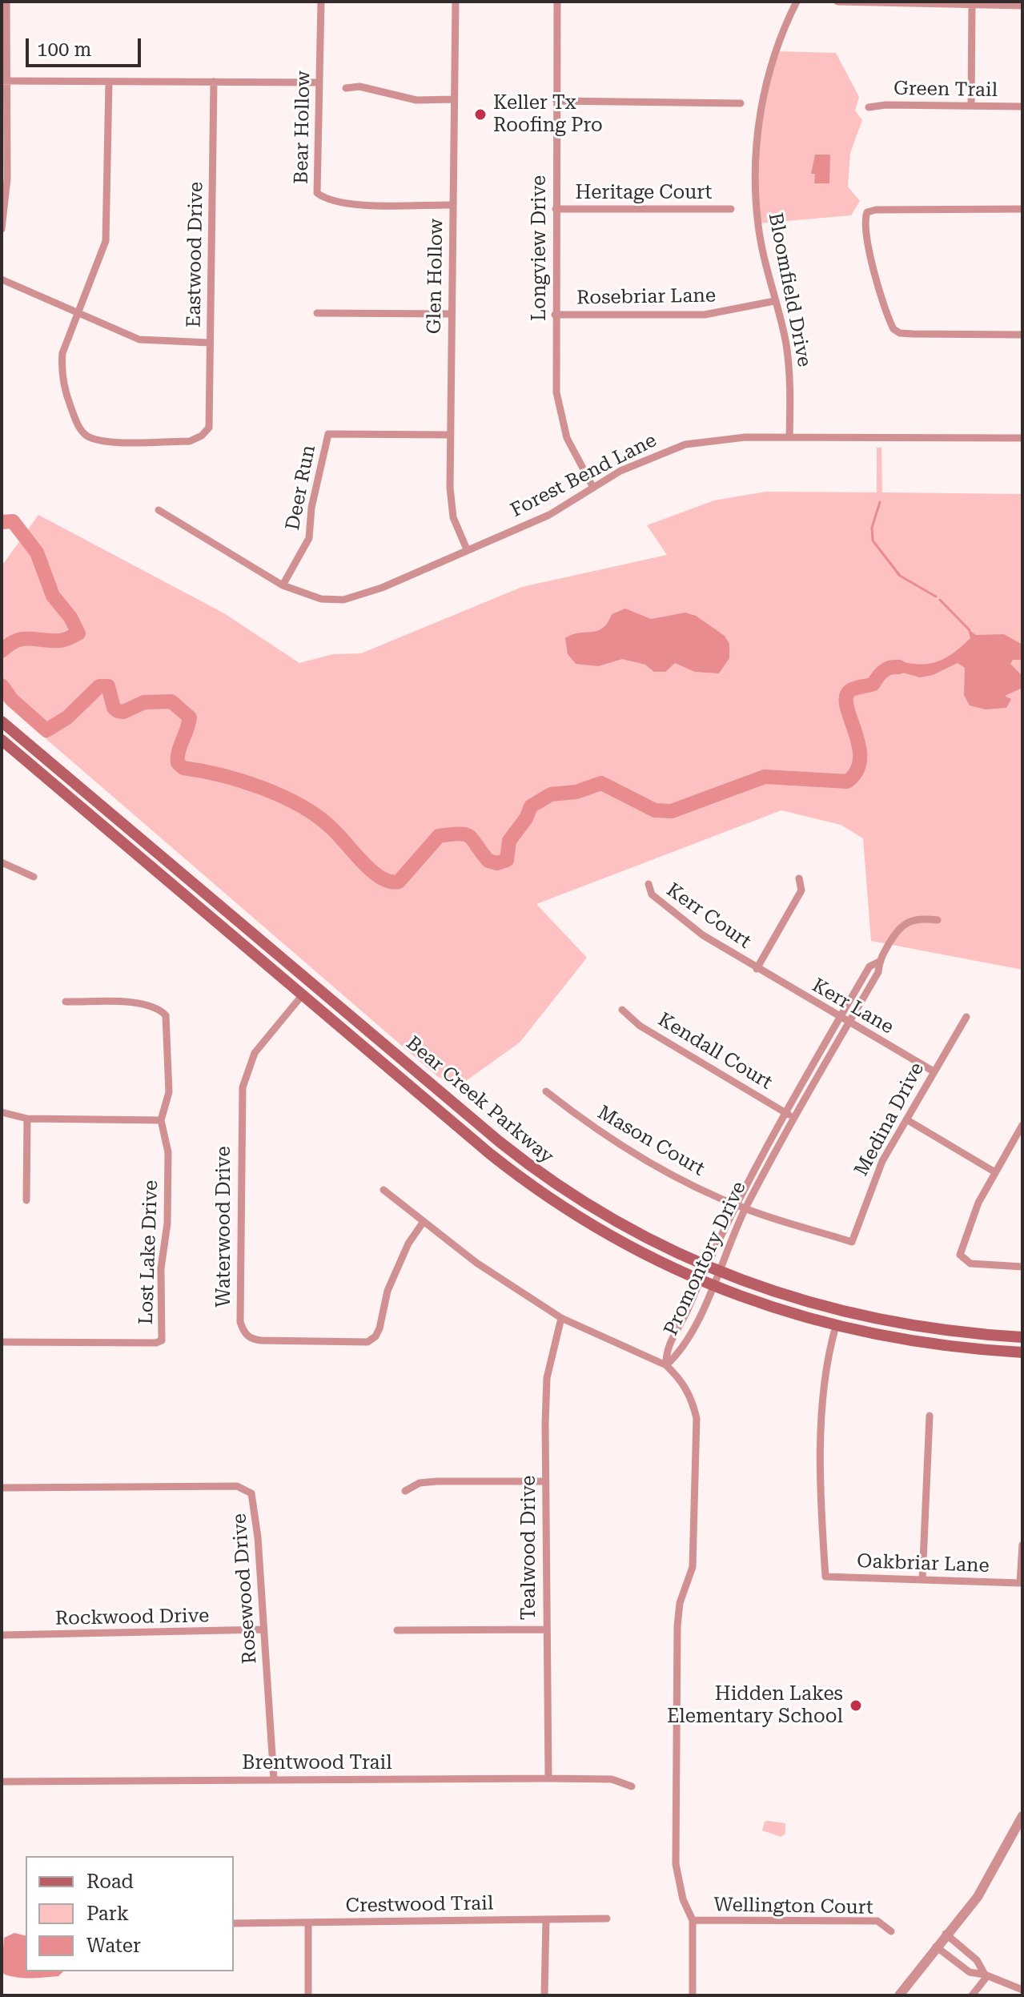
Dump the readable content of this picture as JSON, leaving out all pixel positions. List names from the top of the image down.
{
  "streets": {
    "main road": ["Bear Creek Parkway"],
    "street": [
      "Green Trail",
      "Bear Hollow",
      "Heritage Court",
      "Longview Drive",
      "Eastwood Drive",
      "Glen Hollow",
      "Bloomfield Drive",
      "Rosebriar Lane",
      "Forest Bend Lane",
      "Deer Run",
      "Kerr Court",
      "Kerr Lane",
      "Kendall Court",
      "Medina Drive",
      "Mason Court",
      "Waterwood Drive",
      "Lost Lake Drive",
      "Promontory Drive",
      "Tealwood Drive",
      "Oakbriar Lane",
      "Rosewood Drive",
      "Rockwood Drive",
      "Brentwood Trail",
      "Crestwood Trail",
      "Wellington Court"
    ]
  },
  "crossings": [
    ["Bear Hollow", "Glen Hollow"],
    ["Heritage Court", "Longview Drive"],
    ["Longview Drive", "Rosebriar Lane"],
    ["Longview Drive", "Forest Bend Lane"],
    ["Glen Hollow", "Forest Bend Lane"],
    ["Glen Hollow", "Deer Run"],
    ["Bloomfield Drive", "Rosebriar Lane"],
    ["Bloomfield Drive", "Forest Bend Lane"],
    ["Forest Bend Lane", "Deer Run"],
    ["Kerr Court", "Kerr Lane"],
    ["Kerr Lane", "Medina Drive"],
    ["Kerr Lane", "Promontory Drive"],
    ["Kendall Court", "Promontory Drive"],
    ["Bear Creek Parkway", "Waterwood Drive"],
    ["Bear Creek Parkway", "Promontory Drive"],
    ["Bear Creek Parkway", "Oakbriar Lane"],
    ["Medina Drive", "Mason Court"],
    ["Mason Court", "Promontory Drive"],
    ["Tealwood Drive", "Brentwood Trail"],
    ["Rosewood Drive", "Rockwood Drive"],
    ["Rosewood Drive", "Brentwood Trail"]
  ],
  "places": ["Keller Tx Roofing Pro", "Hidden Lakes Elementary School"],
  "legend": ["Road", "Park", "Water"],
  "scale_bar": "100 m"
}
